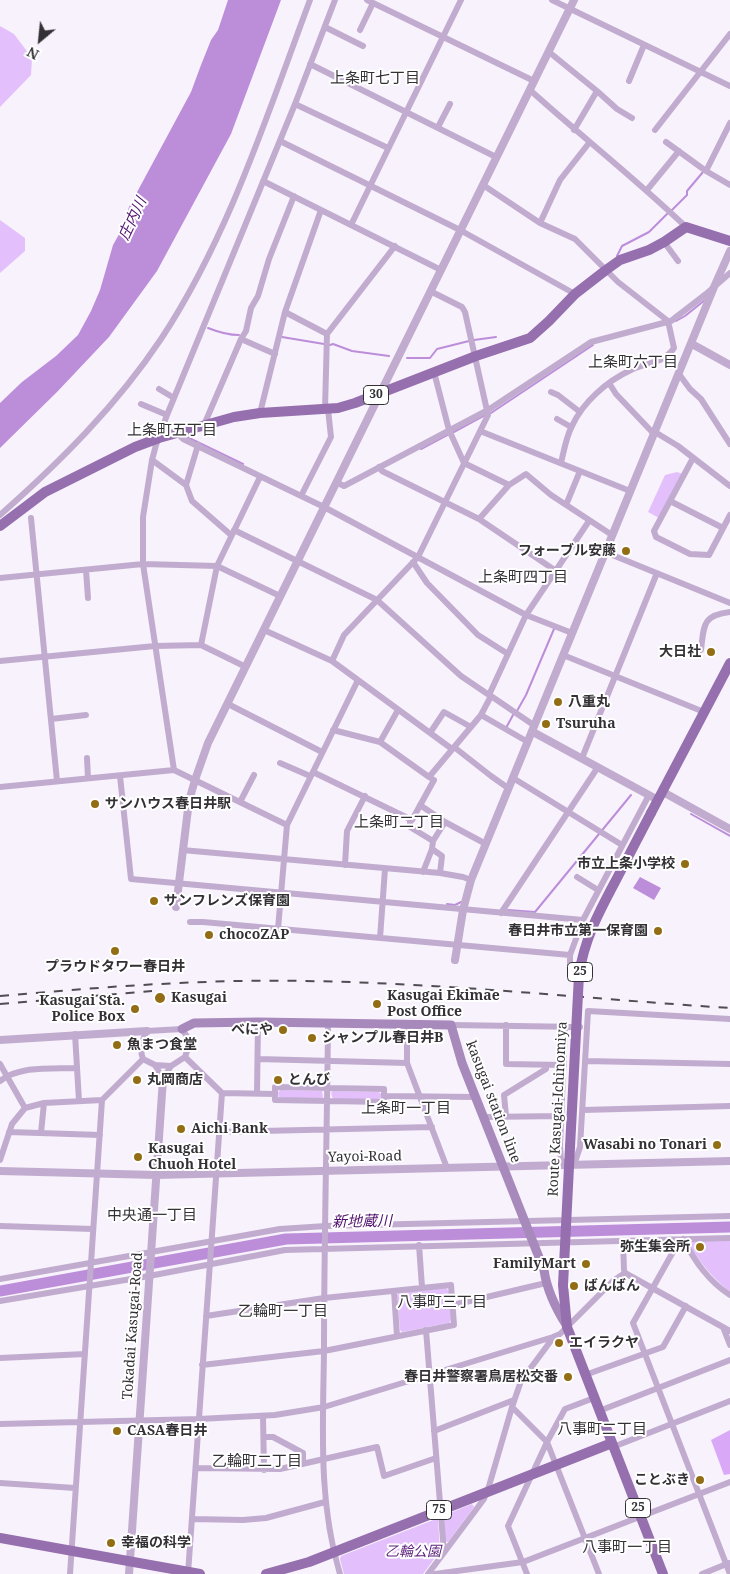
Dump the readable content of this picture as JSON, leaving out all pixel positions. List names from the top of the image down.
{
  "streets": {
    "main road": [
      "30",
      "25",
      "kasugai station line",
      "Route Kasugai-Ichinomiya",
      "75"
    ],
    "street": ["Yayoi-Road", "Tokadai Kasugai-Road"]
  },
  "crossings": [
    ["kasugai station line", "Route Kasugai-Ichinomiya"],
    ["kasugai station line", "Yayoi-Road"],
    ["Route Kasugai-Ichinomiya", "Yayoi-Road"],
    ["Route Kasugai-Ichinomiya", "75"],
    ["Yayoi-Road", "Tokadai Kasugai-Road"]
  ],
  "districts": [
    "上条町七丁目",
    "上条町六丁目",
    "上条町五丁目",
    "上条町四丁目",
    "上条町二丁目",
    "上条町一丁目",
    "中央通一丁目",
    "八事町三丁目",
    "乙輪町一丁目",
    "八事町二丁目",
    "乙輪町二丁目",
    "八事町一丁目"
  ],
  "water": ["庄内川", "新地蔵川"],
  "parks": ["乙輪公園"],
  "places": [
    "フォーブル安藤",
    "大日社",
    "八重丸",
    "Tsuruha",
    "サンハウス春日井駅",
    "市立上条小学校",
    "サンフレンズ保育園",
    "春日井市立第一保育園",
    "chocoZAP",
    "プラウドタワー春日井",
    "Kasugai",
    "Kasugai Ekimae Post Office",
    "Kasugai Sta. Police Box",
    "べにや",
    "シャンプル春日井B",
    "魚まつ食堂",
    "丸岡商店",
    "とんび",
    "Aichi Bank",
    "Wasabi no Tonari",
    "Kasugai Chuoh Hotel",
    "弥生集会所",
    "FamilyMart",
    "ばんばん",
    "エイラクヤ",
    "春日井警察署鳥居松交番",
    "CASA春日井",
    "ことぶき",
    "幸福の科学"
  ],
  "north": "bottom left"
}
